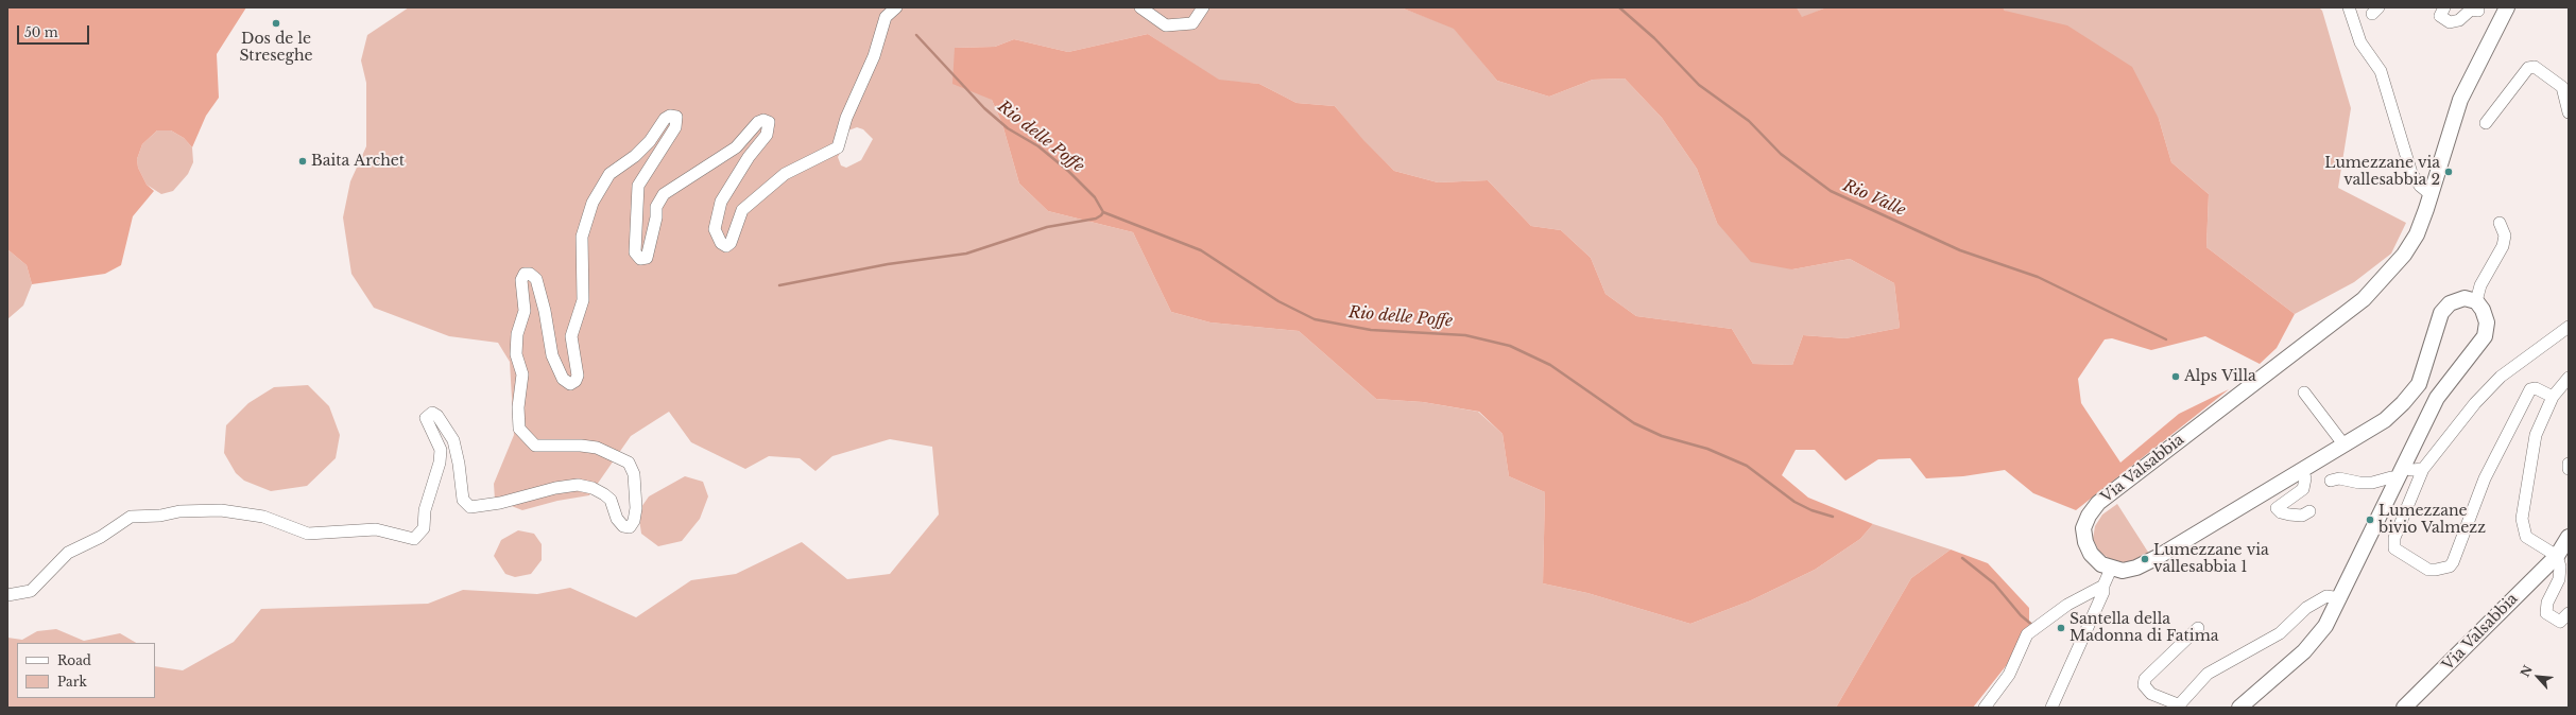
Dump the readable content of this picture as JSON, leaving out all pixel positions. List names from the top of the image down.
{
  "streets": {
    "main road": ["Via Valsabbia"]
  },
  "water": ["Rio delle Poffe", "Rio Valle"],
  "places": [
    "Dos de le Streseghe",
    "Baita Archet",
    "Lumezzane via vallesabbia 2",
    "Alps Villa",
    "Lumezzane bivio Valmezz",
    "Lumezzane via vallesabbia 1",
    "Santella della Madonna di Fatima"
  ],
  "legend": ["Road", "Park"],
  "scale_bar": "50 m",
  "north": "top left"
}
